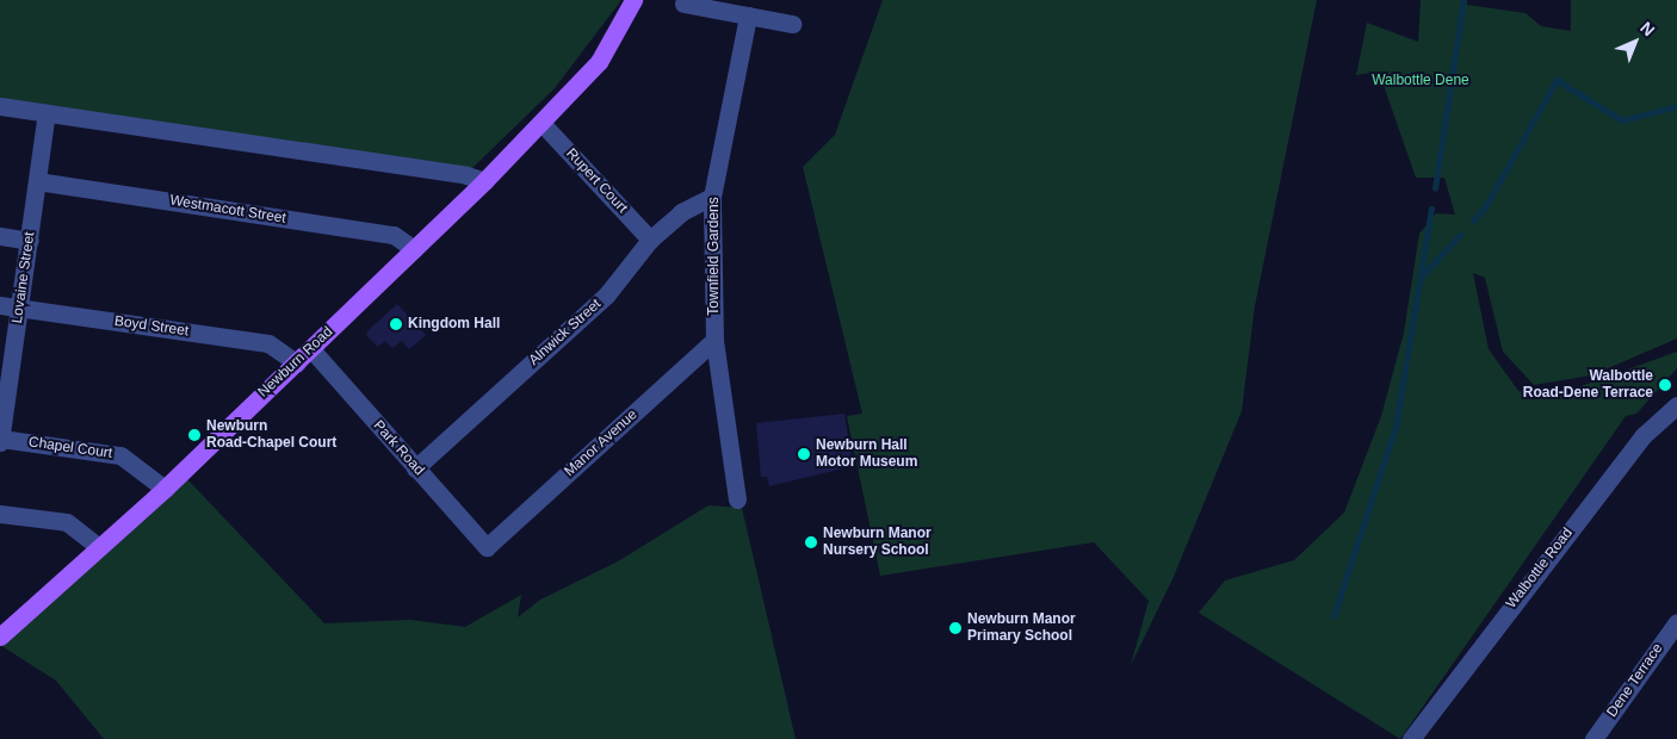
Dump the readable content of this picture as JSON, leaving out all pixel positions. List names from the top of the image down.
{
  "streets": {
    "main road": ["Newburn Road"],
    "street": [
      "Rupert Court",
      "Westmacott Street",
      "Townfield Gardens",
      "Lovaine Street",
      "Boyd Street",
      "Alnwick Street",
      "Manor Avenue",
      "Chapel Court",
      "Park Road",
      "Walbottle Road",
      "Dene Terrace"
    ]
  },
  "crossings": [
    ["Rupert Court", "Alnwick Street"],
    ["Rupert Court", "Newburn Road"],
    ["Westmacott Street", "Lovaine Street"],
    ["Westmacott Street", "Newburn Road"],
    ["Townfield Gardens", "Alnwick Street"],
    ["Townfield Gardens", "Manor Avenue"],
    ["Lovaine Street", "Boyd Street"],
    ["Lovaine Street", "Chapel Court"],
    ["Boyd Street", "Newburn Road"],
    ["Alnwick Street", "Park Road"],
    ["Newburn Road", "Chapel Court"],
    ["Newburn Road", "Park Road"],
    ["Manor Avenue", "Park Road"]
  ],
  "parks": ["Walbottle Dene"],
  "places": [
    "Kingdom Hall",
    "Walbottle Road-Dene Terrace",
    "Newburn Road-Chapel Court",
    "Newburn Hall Motor Museum",
    "Newburn Manor Nursery School",
    "Newburn Manor Primary School"
  ],
  "north": "top right"
}
